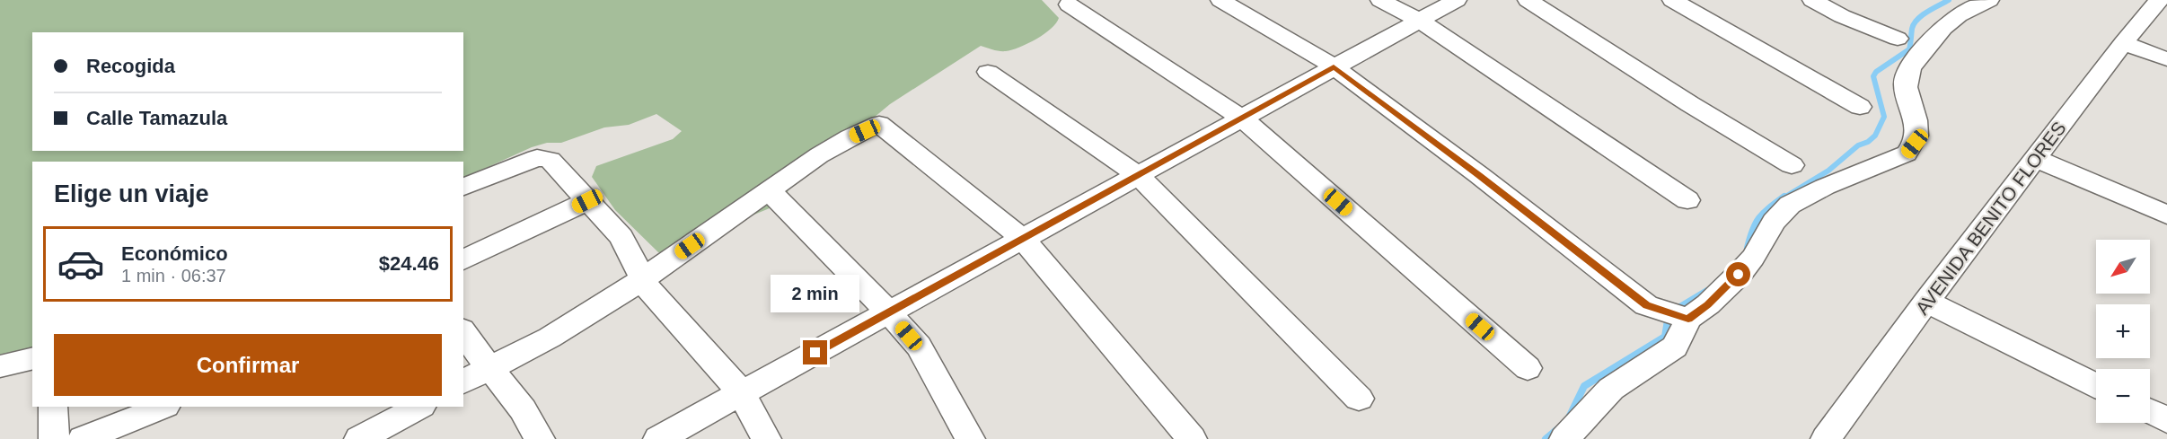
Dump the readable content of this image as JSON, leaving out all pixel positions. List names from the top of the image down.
{
  "streets": {
    "street": ["AVENIDA BENITO FLORES"]
  },
  "north": "bottom left",
  "page": {
    "banner": ["Recogida", "Calle Tamazula"],
    "heading": "Elige un viaje",
    "list": [
      {
        "name": "Económico",
        "note": "1 min · 06:37",
        "value": "$24.46"
      }
    ],
    "map_buttons": ["+", "−"],
    "bubble": "2 min",
    "buttons": "Confirmar"
  }
}
